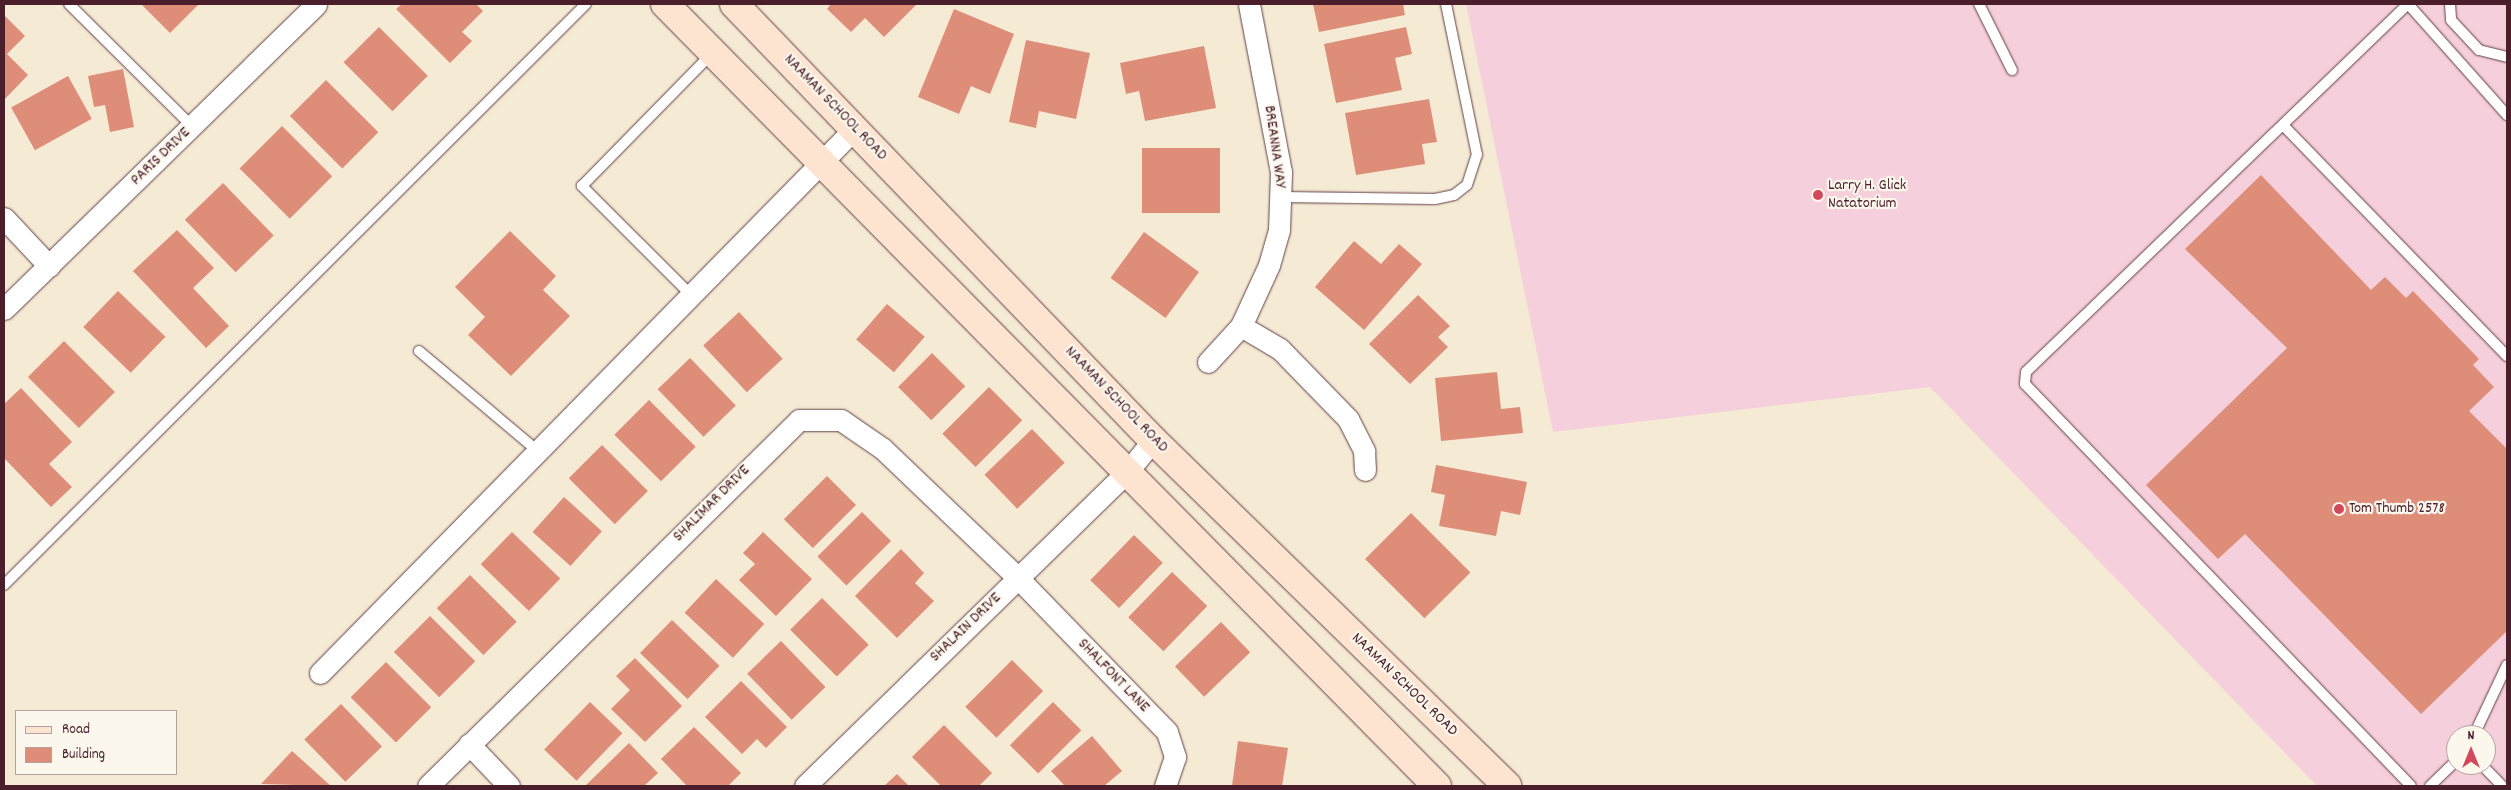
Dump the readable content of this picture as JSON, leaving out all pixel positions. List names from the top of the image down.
{
  "streets": {
    "main road": ["NAAMAN SCHOOL ROAD"],
    "street": [
      "BREANNA WAY",
      "PARIS DRIVE",
      "SHALIMAR DRIVE",
      "SHALAIN DRIVE",
      "SHALFONT LANE"
    ]
  },
  "crossings": [
    ["SHALIMAR DRIVE", "SHALAIN DRIVE"],
    ["SHALIMAR DRIVE", "SHALFONT LANE"],
    ["SHALAIN DRIVE", "SHALFONT LANE"]
  ],
  "places": ["Larry H. Glick Natatorium", "Tom Thumb 2578"],
  "legend": ["Road", "Building"],
  "north": "top"
}
